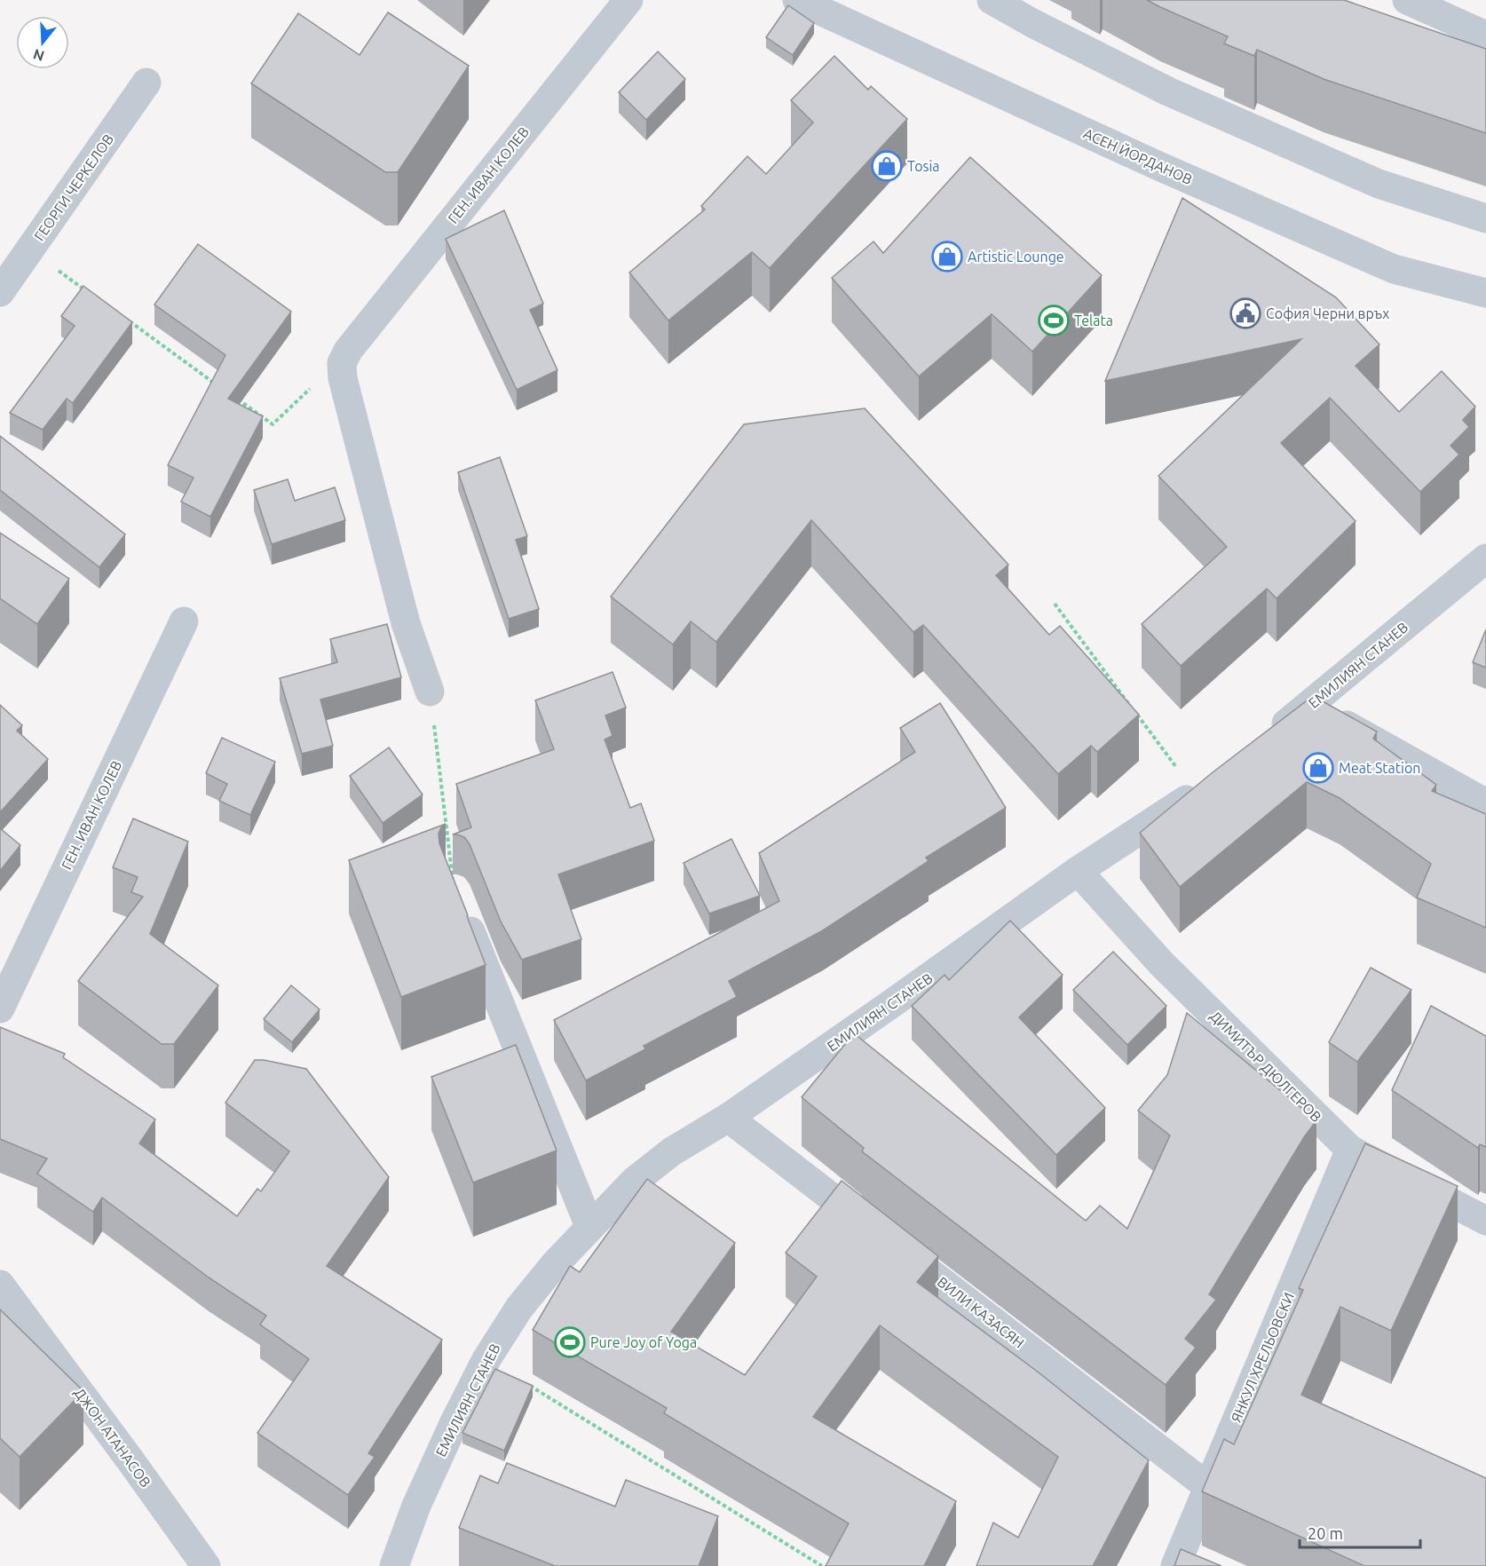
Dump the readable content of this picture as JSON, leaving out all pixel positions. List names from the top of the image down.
{
  "streets": {
    "street": [
      "АСЕН ЙОРДАНОВ",
      "ГЕН. ИВАН КОЛЕВ",
      "ГЕОРГИ ЧЕРКЕЛОВ",
      "ЕМИЛИЯН СТАНЕВ",
      "ДИМИТЪР ДЮЛГЕРОВ",
      "ВИЛИ КАЗАСЯН",
      "ЯНКУЛ ХРЕЛЬОВСКИ",
      "ДЖОН АТАНАСОВ"
    ]
  },
  "crossings": [
    ["ЕМИЛИЯН СТАНЕВ", "ДИМИТЪР ДЮЛГЕРОВ"],
    ["ЕМИЛИЯН СТАНЕВ", "ВИЛИ КАЗАСЯН"],
    ["ДИМИТЪР ДЮЛГЕРОВ", "ЯНКУЛ ХРЕЛЬОВСКИ"],
    ["ВИЛИ КАЗАСЯН", "ЯНКУЛ ХРЕЛЬОВСКИ"]
  ],
  "places": {
    "shop": ["Tosia", "Artistic Lounge", "Meat Station"],
    "public building": ["София Черни връх"],
    "sports": ["Telata", "Pure Joy of Yoga"]
  },
  "scale_bar": "20 m",
  "north": "bottom"
}
